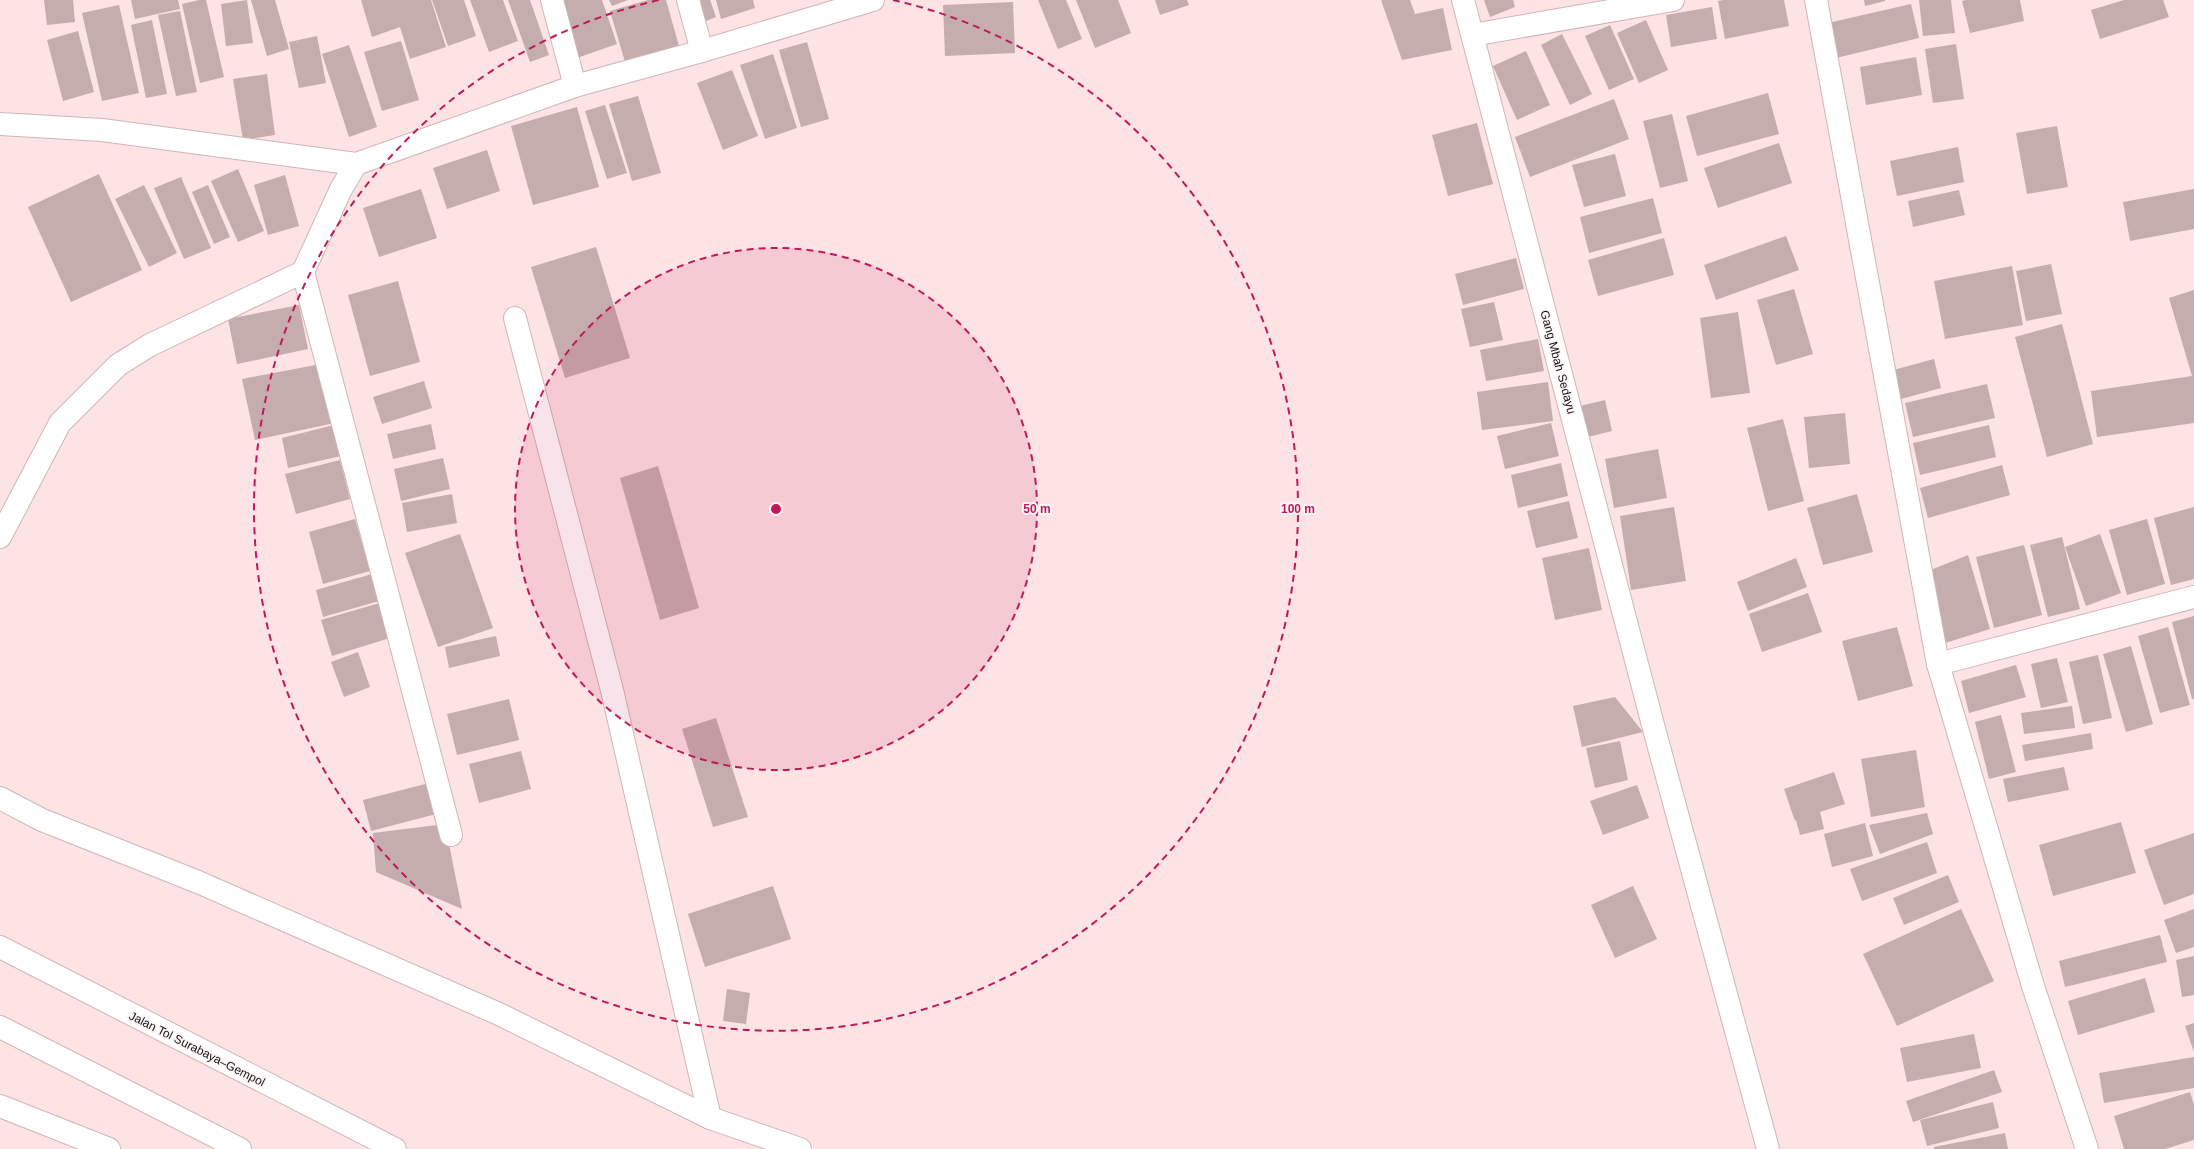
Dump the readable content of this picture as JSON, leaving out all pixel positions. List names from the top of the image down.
{
  "streets": {
    "main road": ["Gang Mbah Sedayu", "Jalan Tol Surabaya–Gempol"]
  },
  "rings": ["50 m", "100 m"]
}
